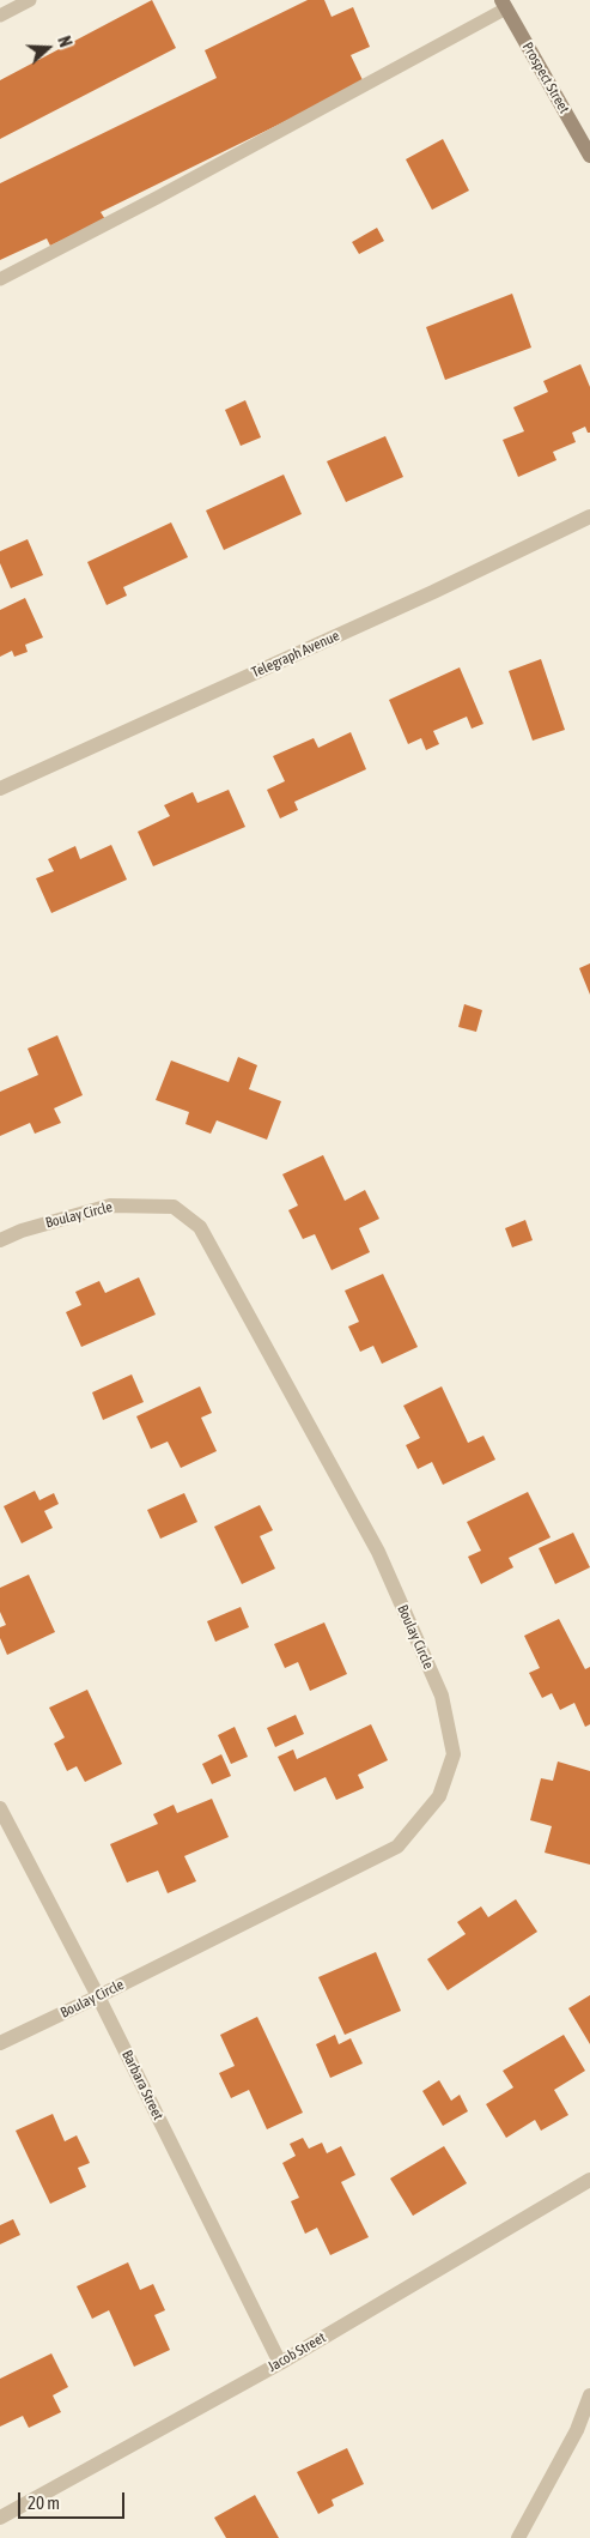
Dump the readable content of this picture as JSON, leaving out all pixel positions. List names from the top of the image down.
{
  "streets": {
    "main road": ["Prospect Street"],
    "street": [
      "Telegraph Avenue",
      "Boulay Circle",
      "Barbara Street",
      "Jacob Street"
    ]
  },
  "crossings": [
    ["Boulay Circle", "Barbara Street"],
    ["Barbara Street", "Jacob Street"]
  ],
  "scale_bar": "20 m",
  "north": "right"
}
